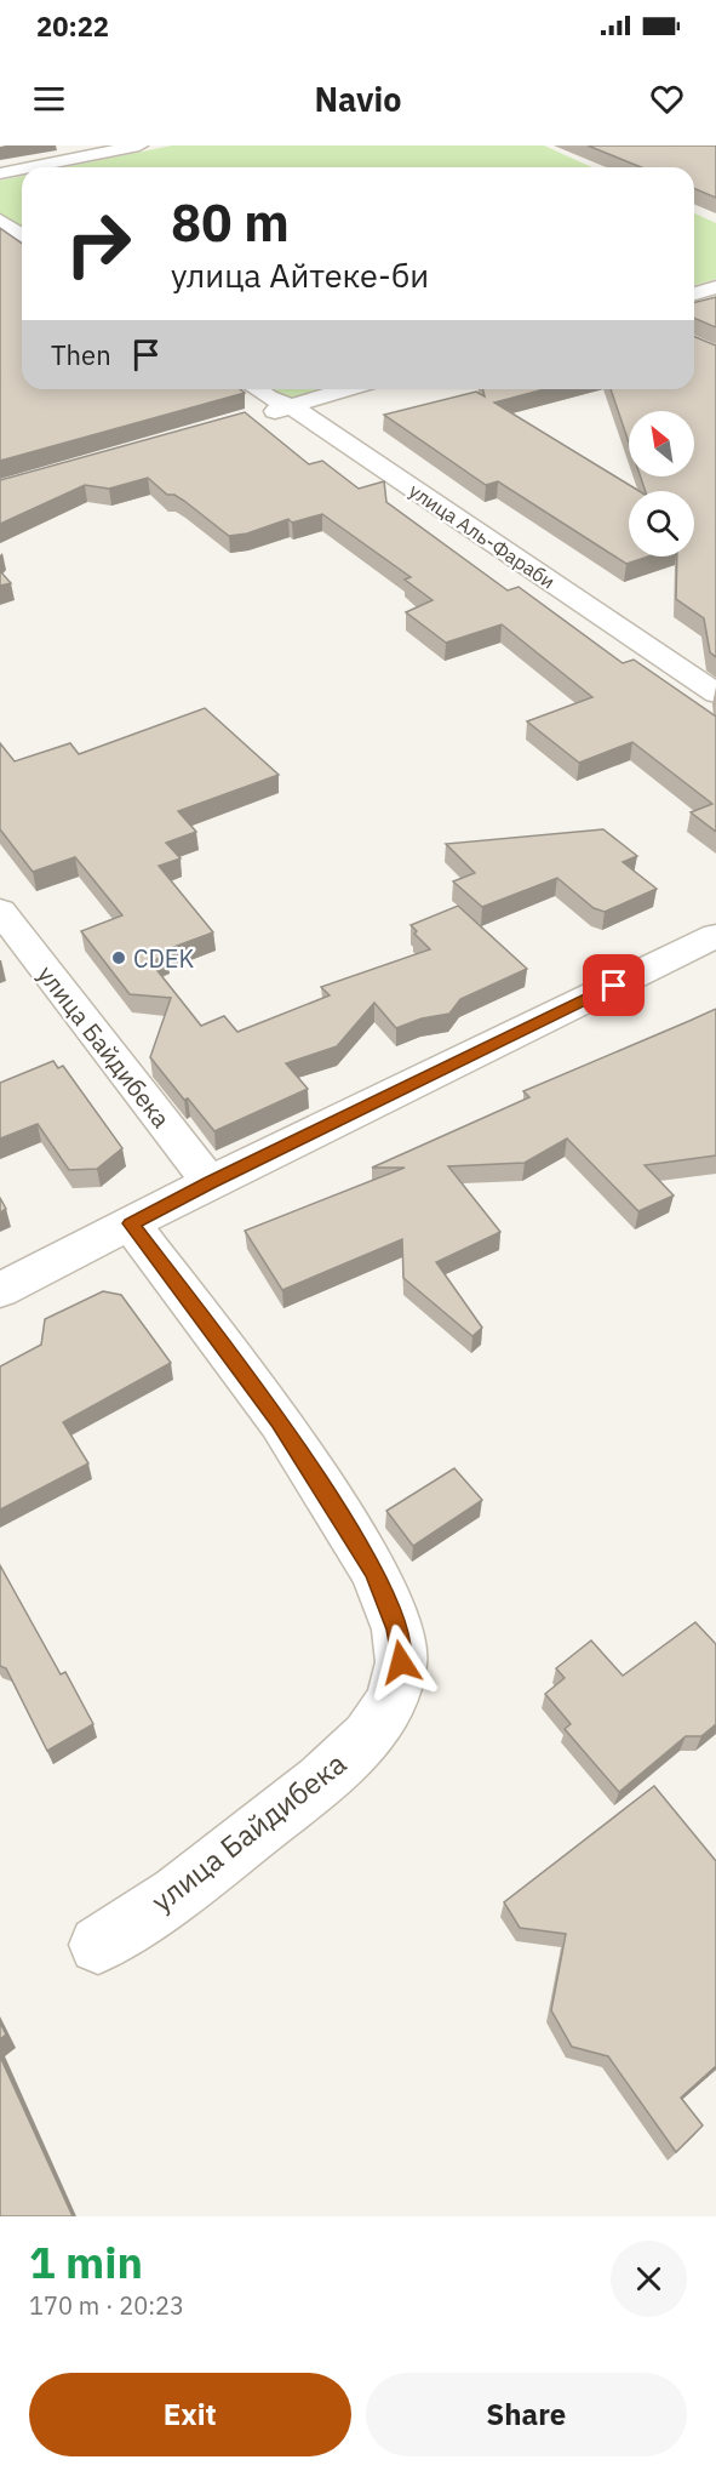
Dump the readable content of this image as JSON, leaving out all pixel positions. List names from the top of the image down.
{
  "streets": {
    "street": ["улица Аль-Фараби", "улица Байдибека"]
  },
  "places": ["CDEK"],
  "north": "top left",
  "page": {
    "status": "20:22",
    "header": "Navio",
    "turn": ["80 m", "улица Айтеке-би"],
    "then": "Then",
    "heading": ["1 min", "170 m · 20:23"],
    "buttons": ["Exit", "Share"]
  }
}
